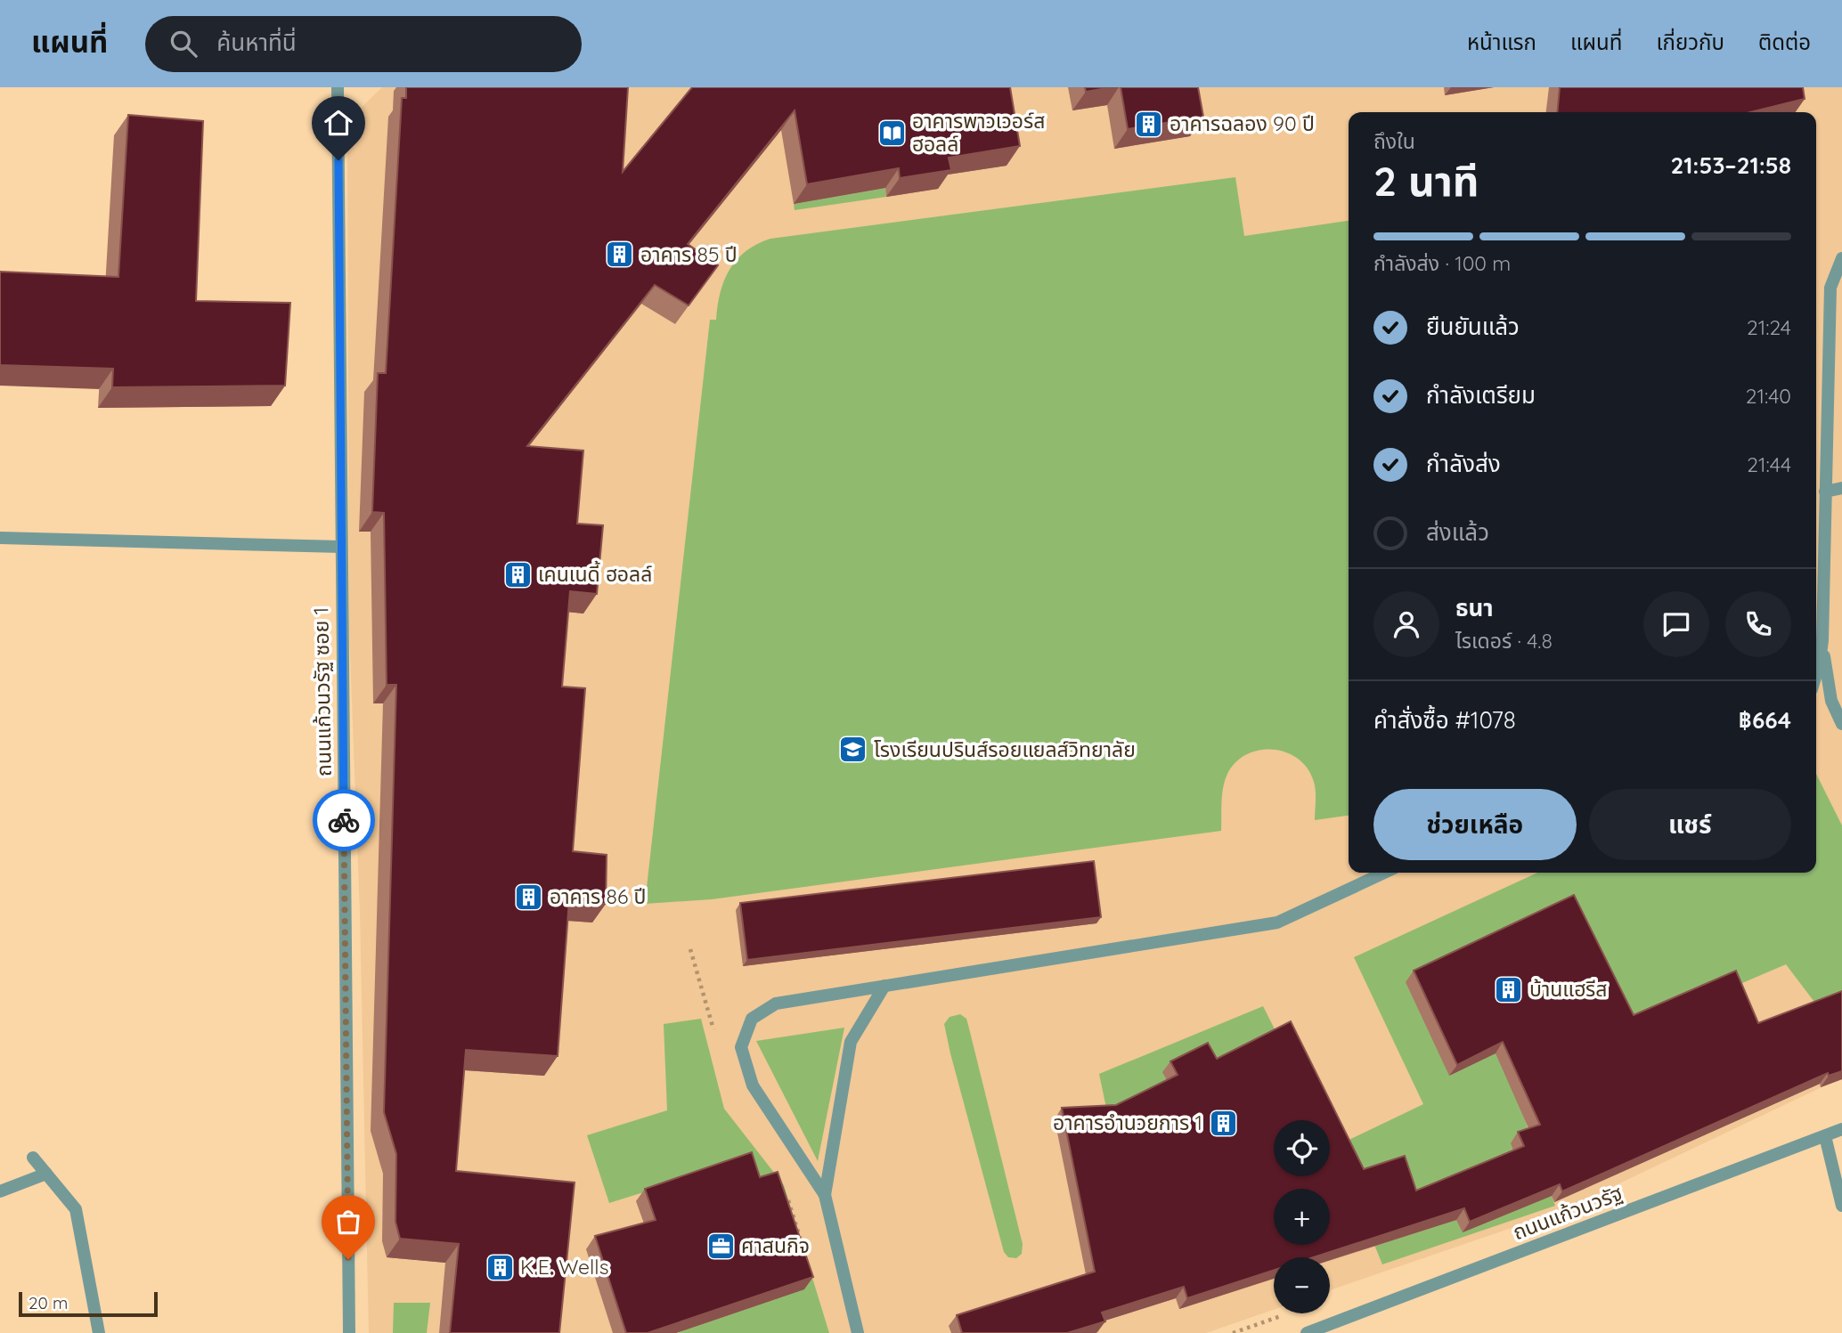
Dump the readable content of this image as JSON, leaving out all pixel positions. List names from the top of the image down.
{
  "streets": {
    "street": ["ถนนแก้วนวรัฐ ซอย 1", "ถนนแก้วนวรัฐ"]
  },
  "places": {
    "building": [
      "อาคารฉลอง 90 ปี",
      "อาคาร 85 ปี",
      "เคนเนดี้ ฮอลล์",
      "อาคาร 86 ปี",
      "บ้านแฮรีส",
      "อาคารอำนวยการ 1",
      "K.E. Wells"
    ],
    "library": ["อาคารพาวเวอร์ส ฮอลล์"],
    "school or university": ["โรงเรียนปรินส์รอยแยลส์วิทยาลัย"],
    "office": ["ศาสนกิจ"]
  },
  "scale_bar": "20 m",
  "page": {
    "header": "แผนที่",
    "search": "ค้นหาที่นี่",
    "nav": [
      "หน้าแรก",
      "แผนที่",
      "เกี่ยวกับ",
      "ติดต่อ"
    ],
    "heading": ["2 นาที", "ถึงใน", "21:53–21:58"],
    "panel": [
      "ธนา",
      "ไรเดอร์ · 4.8",
      "คำสั่งซื้อ #1078",
      "฿664"
    ],
    "bar": "กำลังส่ง · 100 m",
    "list": [
      ["ยืนยันแล้ว", "21:24"],
      ["กำลังเตรียม", "21:40"],
      ["กำลังส่ง", "21:44"],
      "ส่งแล้ว"
    ],
    "buttons": ["ช่วยเหลือ", "แชร์"],
    "map_buttons": ["+", "−"],
    "scale": "20 m"
  }
}
